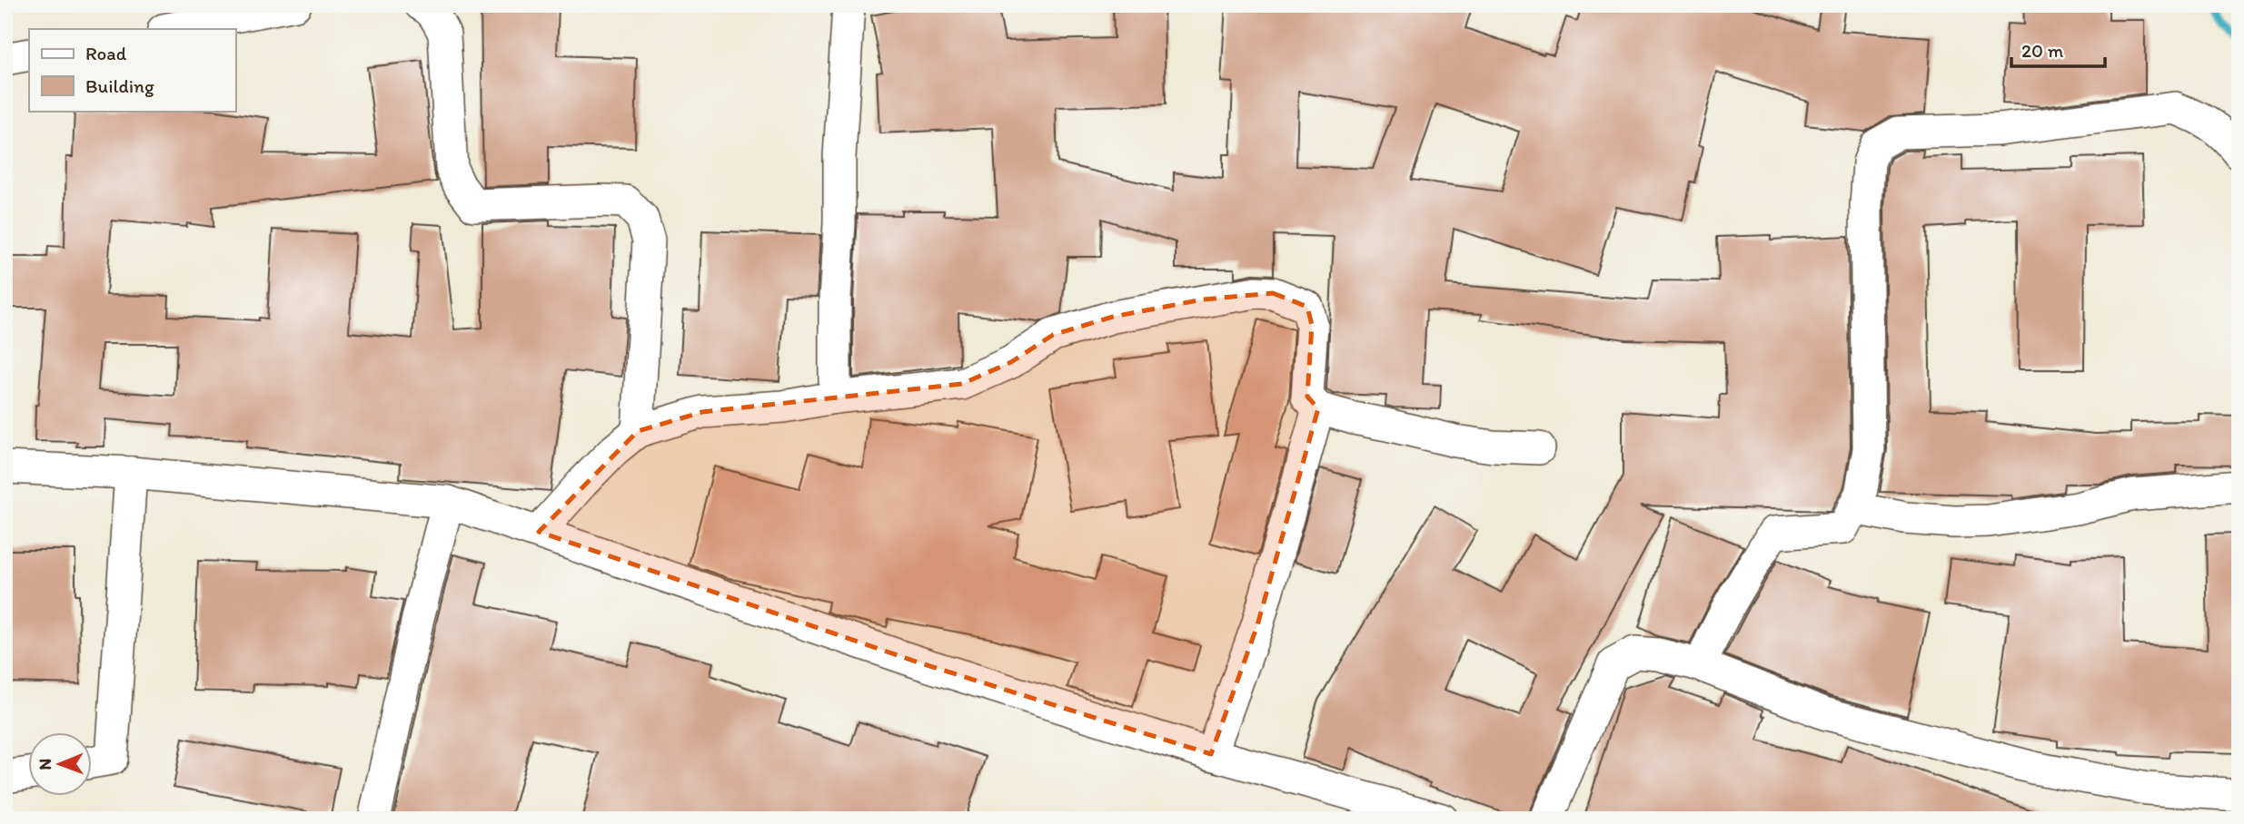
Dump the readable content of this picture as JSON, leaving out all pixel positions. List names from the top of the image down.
{
  "legend": ["Road", "Building"],
  "scale_bar": "20 m",
  "north": "left"
}
